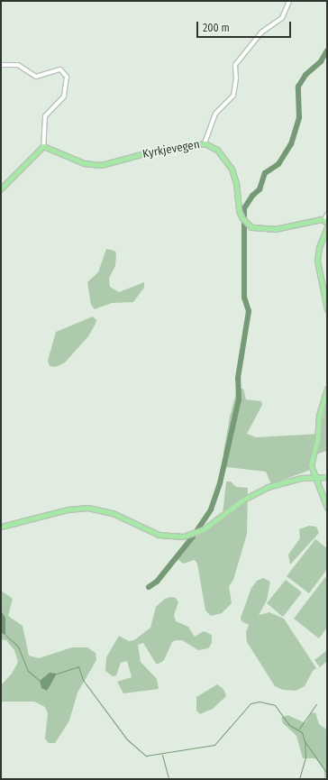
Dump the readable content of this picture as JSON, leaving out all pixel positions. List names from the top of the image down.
{
  "streets": {
    "main road": ["Kyrkjevegen"]
  },
  "scale_bar": "200 m"
}
